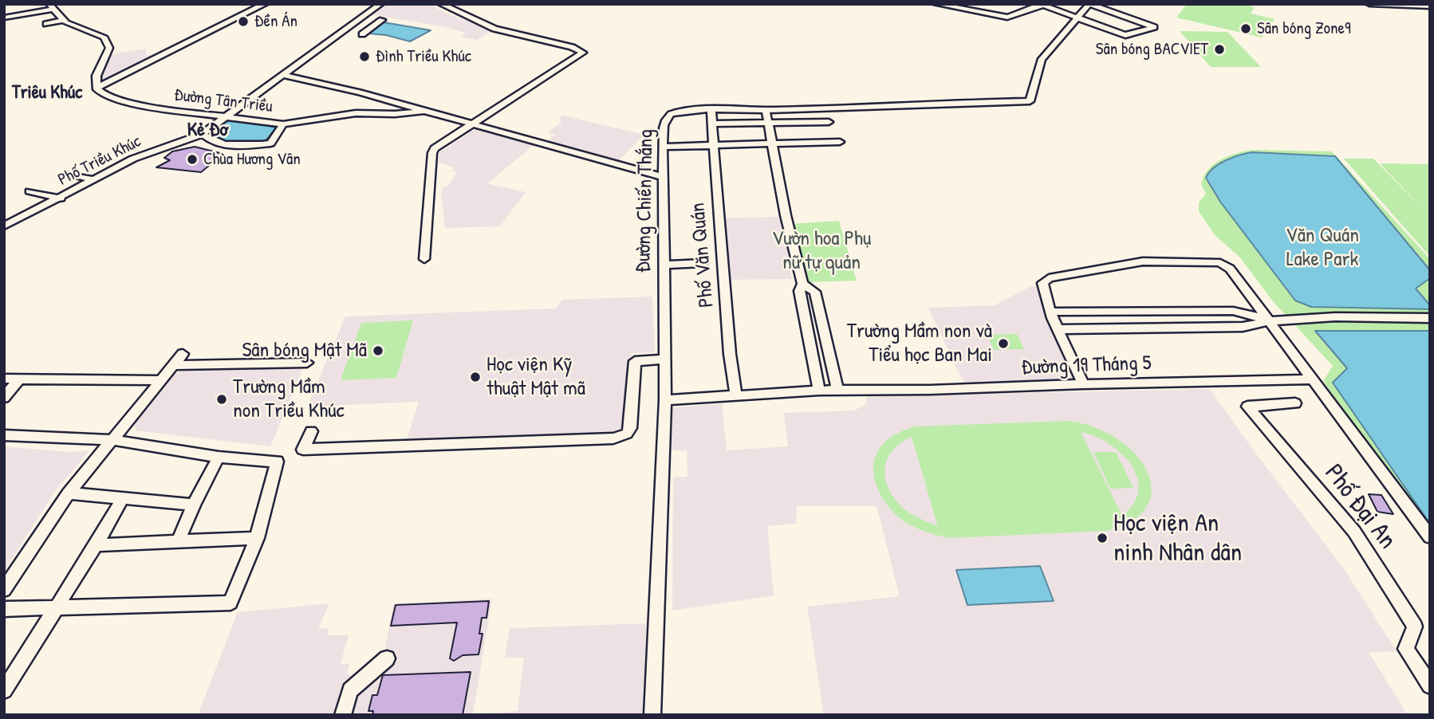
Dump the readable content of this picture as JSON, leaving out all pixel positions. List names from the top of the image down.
{
  "streets": {
    "street": [
      "Đường Tân Triều",
      "Phố Triều Khúc",
      "Đường Chiến Thắng",
      "Phố Văn Quán",
      "Đường 19 Tháng 5",
      "Phố Đại An"
    ]
  },
  "crossings": [
    ["Đường Tân Triều", "Phố Triều Khúc"],
    ["Đường Tân Triều", "Đường Chiến Thắng"],
    ["Đường Chiến Thắng", "Phố Văn Quán"],
    ["Đường Chiến Thắng", "Đường 19 Tháng 5"],
    ["Phố Văn Quán", "Đường 19 Tháng 5"]
  ],
  "districts": ["Triêu Khúc", "Kẻ Đơ"],
  "parks": ["Văn Quán Lake Park", "Vườn hoa Phụ nữ tự quản"],
  "places": [
    "Đền Án",
    "Sân bóng Zone9",
    "Sân bóng BACVIET",
    "Đình Triều Khúc",
    "Chùa Hương Vân",
    "Trường Mầm non và Tiểu học Ban Mai",
    "Sân bóng Mật Mã",
    "Học viện Kỹ thuật Mật mã",
    "Trường Mầm non Triều Khúc",
    "Học viện An ninh Nhân dân"
  ]
}
